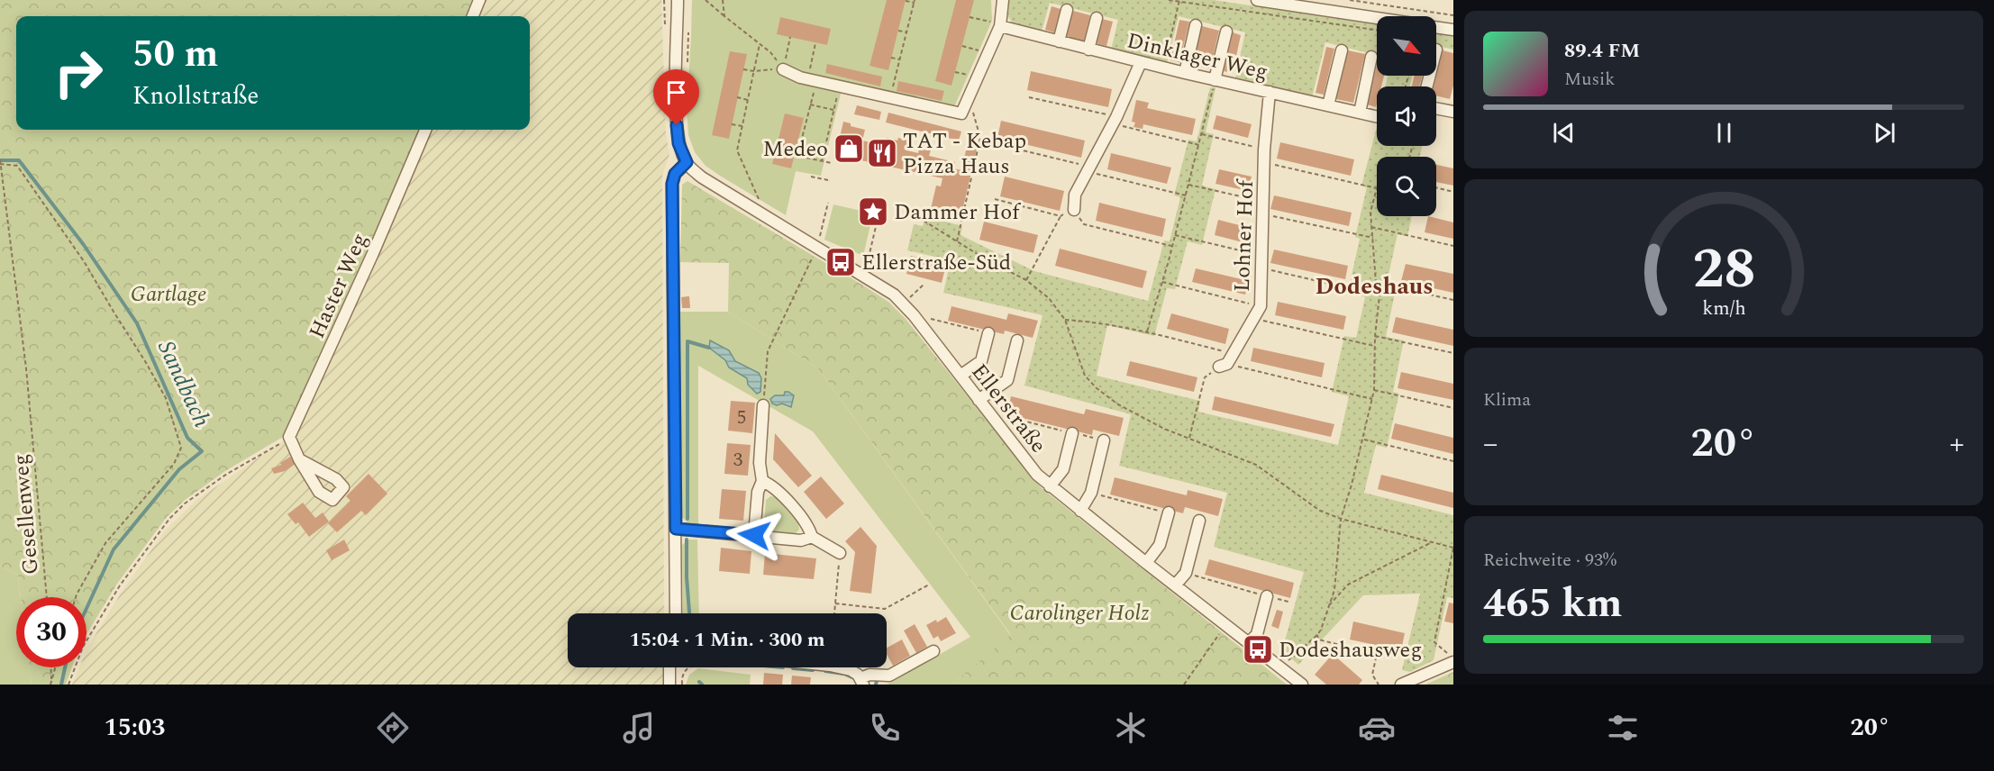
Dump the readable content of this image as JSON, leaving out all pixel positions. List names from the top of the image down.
{
  "streets": {
    "street": [
      "Dinklager Weg",
      "Lohner Hof",
      "Haster Weg",
      "Ellerstraße"
    ],
    "path": ["Gesellenweg"]
  },
  "crossings": [
    ["Dinklager Weg", "Lohner Hof"]
  ],
  "districts": ["Dodeshaus"],
  "water": ["Sandbach"],
  "parks": ["Gartlage", "Carolinger Holz"],
  "places": {
    "shop": ["Medeo"],
    "restaurant": ["TAT - Kebap Pizza Haus"],
    "place": ["Dammer Hof"],
    "bus stop": ["Ellerstraße-Süd", "Dodeshausweg"]
  },
  "house_numbers": ["5", "3"],
  "north": "bottom right",
  "page": {
    "turn": ["50 m", "Knollstraße"],
    "song": ["89.4 FM", "Musik"],
    "tile": [
      "Klima",
      ["Reichweite · 93%", "465 km"]
    ],
    "heat": ["−", "20°", "+"],
    "limit": "30",
    "trip": "15:04 · 1 Min. · 300 m",
    "tabs": ["15:03", "20°"],
    "gauge": ["28", "km/h"]
  }
}
